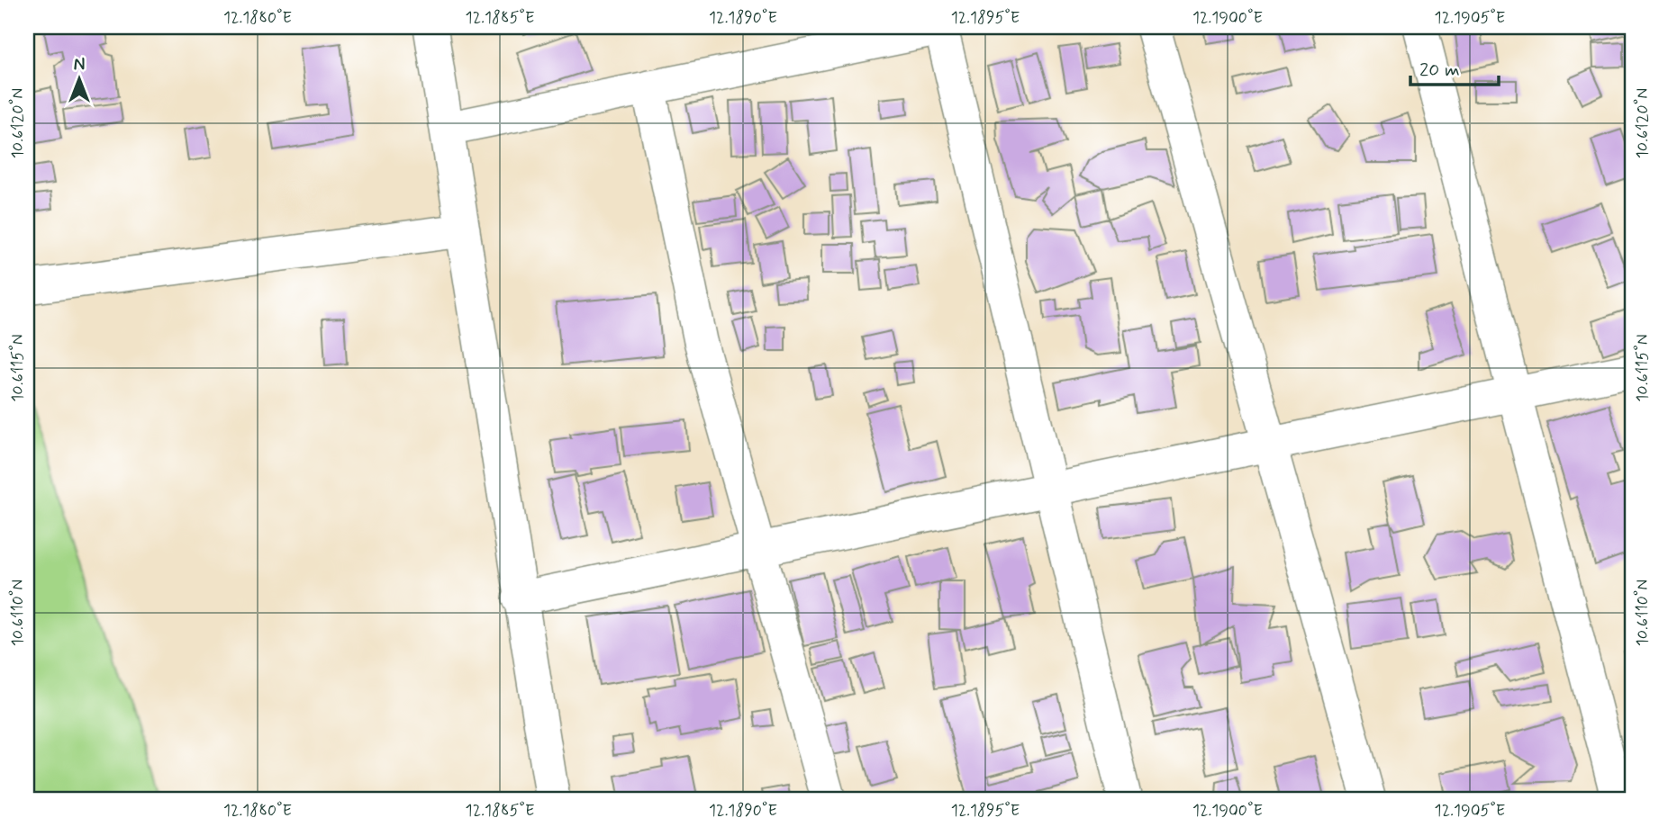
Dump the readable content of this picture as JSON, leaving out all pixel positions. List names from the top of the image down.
{
  "scale_bar": "20 m",
  "north": "top",
  "coordinates": [
    "12.1880°E",
    "12.1885°E",
    "12.1890°E",
    "12.1895°E",
    "12.1900°E",
    "12.1905°E",
    "10.6120°N",
    "10.6115°N",
    "10.6110°N"
  ]
}
